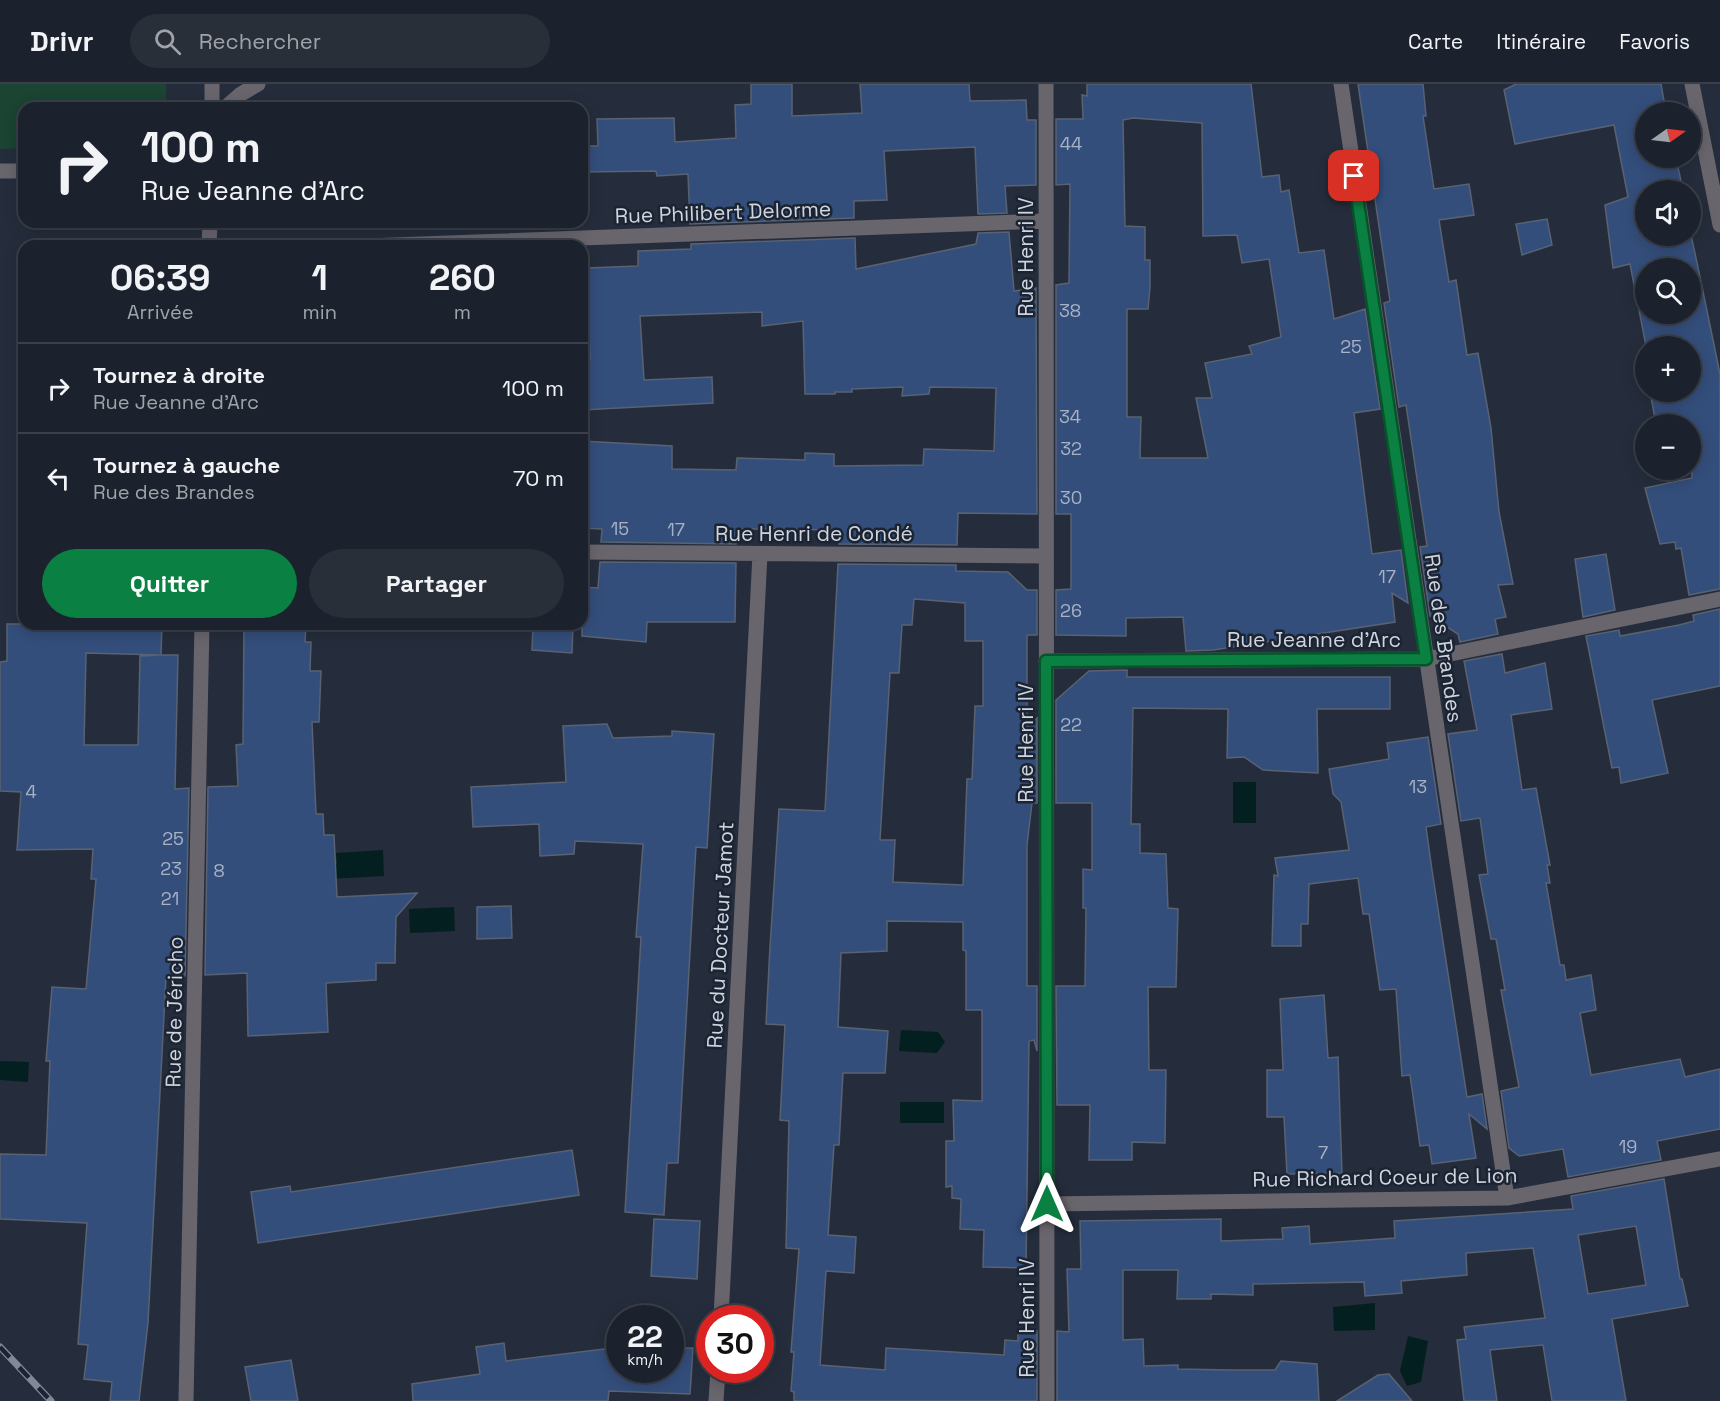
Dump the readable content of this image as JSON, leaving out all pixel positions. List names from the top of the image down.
{
  "streets": {
    "street": [
      "Rue Philibert Delorme",
      "Rue Henri IV",
      "Rue Henri de Condé",
      "Rue des Brandes",
      "Rue Jeanne d'Arc",
      "Rue du Docteur Jamot",
      "Rue de Jéricho",
      "Rue Richard Coeur de Lion"
    ]
  },
  "crossings": [
    ["Rue Philibert Delorme", "Rue Henri IV"],
    ["Rue Henri IV", "Rue Henri de Condé"],
    ["Rue Henri IV", "Rue Jeanne d'Arc"],
    ["Rue Henri IV", "Rue Richard Coeur de Lion"],
    ["Rue Henri de Condé", "Rue du Docteur Jamot"],
    ["Rue des Brandes", "Rue Jeanne d'Arc"],
    ["Rue des Brandes", "Rue Richard Coeur de Lion"]
  ],
  "house_numbers": [
    "44",
    "38",
    "25",
    "34",
    "32",
    "30",
    "15",
    "17",
    "17",
    "26",
    "22",
    "13",
    "4",
    "25",
    "23",
    "8",
    "21",
    "19",
    "7"
  ],
  "north": "right",
  "page": {
    "header": "Drivr",
    "search": "Rechercher",
    "nav": ["Carte", "Itinéraire", "Favoris"],
    "map_buttons": ["+", "−"],
    "turn": ["100 m", "Rue Jeanne d'Arc"],
    "eta": [
      "06:39",
      "Arrivée",
      "1",
      "min",
      "260",
      "m"
    ],
    "list": [
      {
        "name": "Tournez à droite",
        "note": "Rue Jeanne d'Arc",
        "value": "100 m"
      },
      {
        "name": "Tournez à gauche",
        "note": "Rue des Brandes",
        "value": "70 m"
      }
    ],
    "buttons": ["Quitter", "Partager"],
    "speed": "22 km/h",
    "limit": "30"
  }
}
